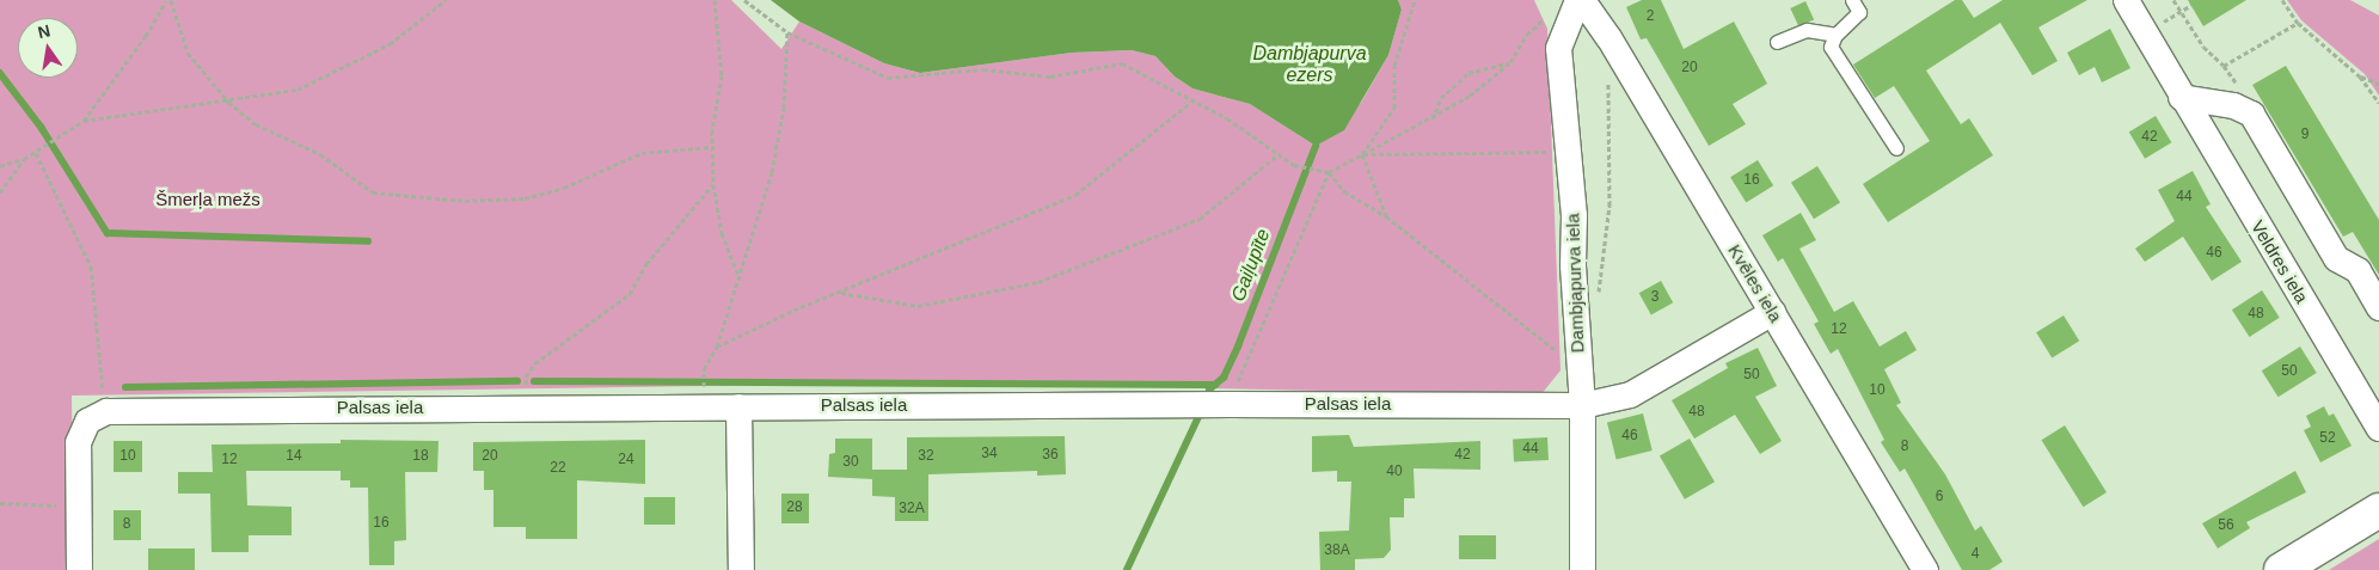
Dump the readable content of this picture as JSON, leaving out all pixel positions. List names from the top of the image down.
{
  "streets": {
    "street": [
      "Veldres iela",
      "Dambjapurva iela",
      "Kvēles iela",
      "Palsas iela"
    ]
  },
  "crossings": [
    ["Dambjapurva iela", "Palsas iela"],
    ["Kvēles iela", "Palsas iela"]
  ],
  "water": ["Dambjapurva ezers", "Gaiļupīte"],
  "parks": ["Šmerļa mežs"],
  "house_numbers": [
    "2",
    "20",
    "9",
    "42",
    "16",
    "44",
    "46",
    "3",
    "48",
    "12",
    "50",
    "50",
    "10",
    "48",
    "46",
    "52",
    "8",
    "44",
    "34",
    "36",
    "42",
    "10",
    "14",
    "18",
    "20",
    "32",
    "12",
    "24",
    "30",
    "22",
    "40",
    "6",
    "28",
    "32A",
    "16",
    "8",
    "56",
    "38A",
    "4"
  ],
  "north": "top"
}
